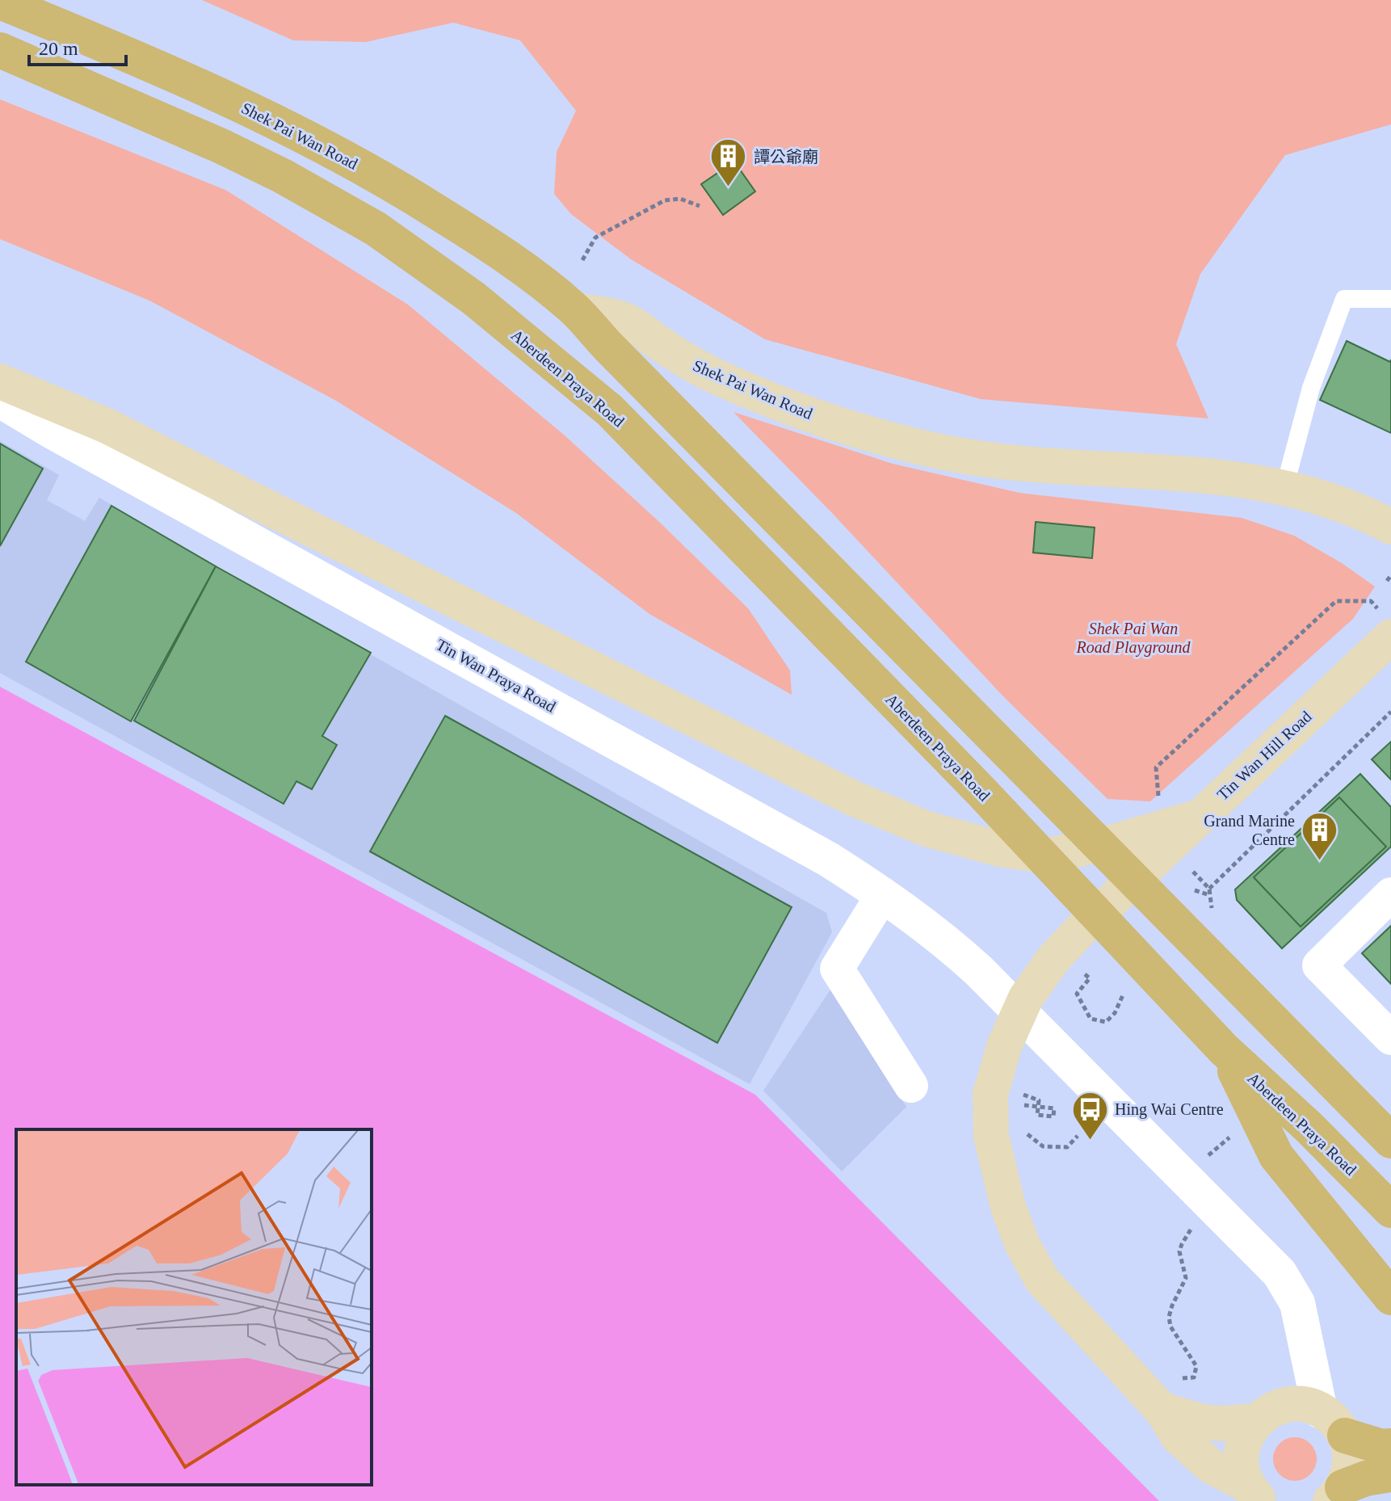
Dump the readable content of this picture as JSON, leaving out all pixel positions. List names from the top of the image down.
{
  "streets": {
    "main road": ["Shek Pai Wan Road", "Aberdeen Praya Road", "Tin Wan Hill Road"],
    "street": ["Tin Wan Praya Road"]
  },
  "parks": ["Shek Pai Wan Road Playground"],
  "places": {
    "building": ["譚公爺廟", "Grand Marine Centre"],
    "bus stop": ["Hing Wai Centre"]
  },
  "scale_bar": "20 m"
}
